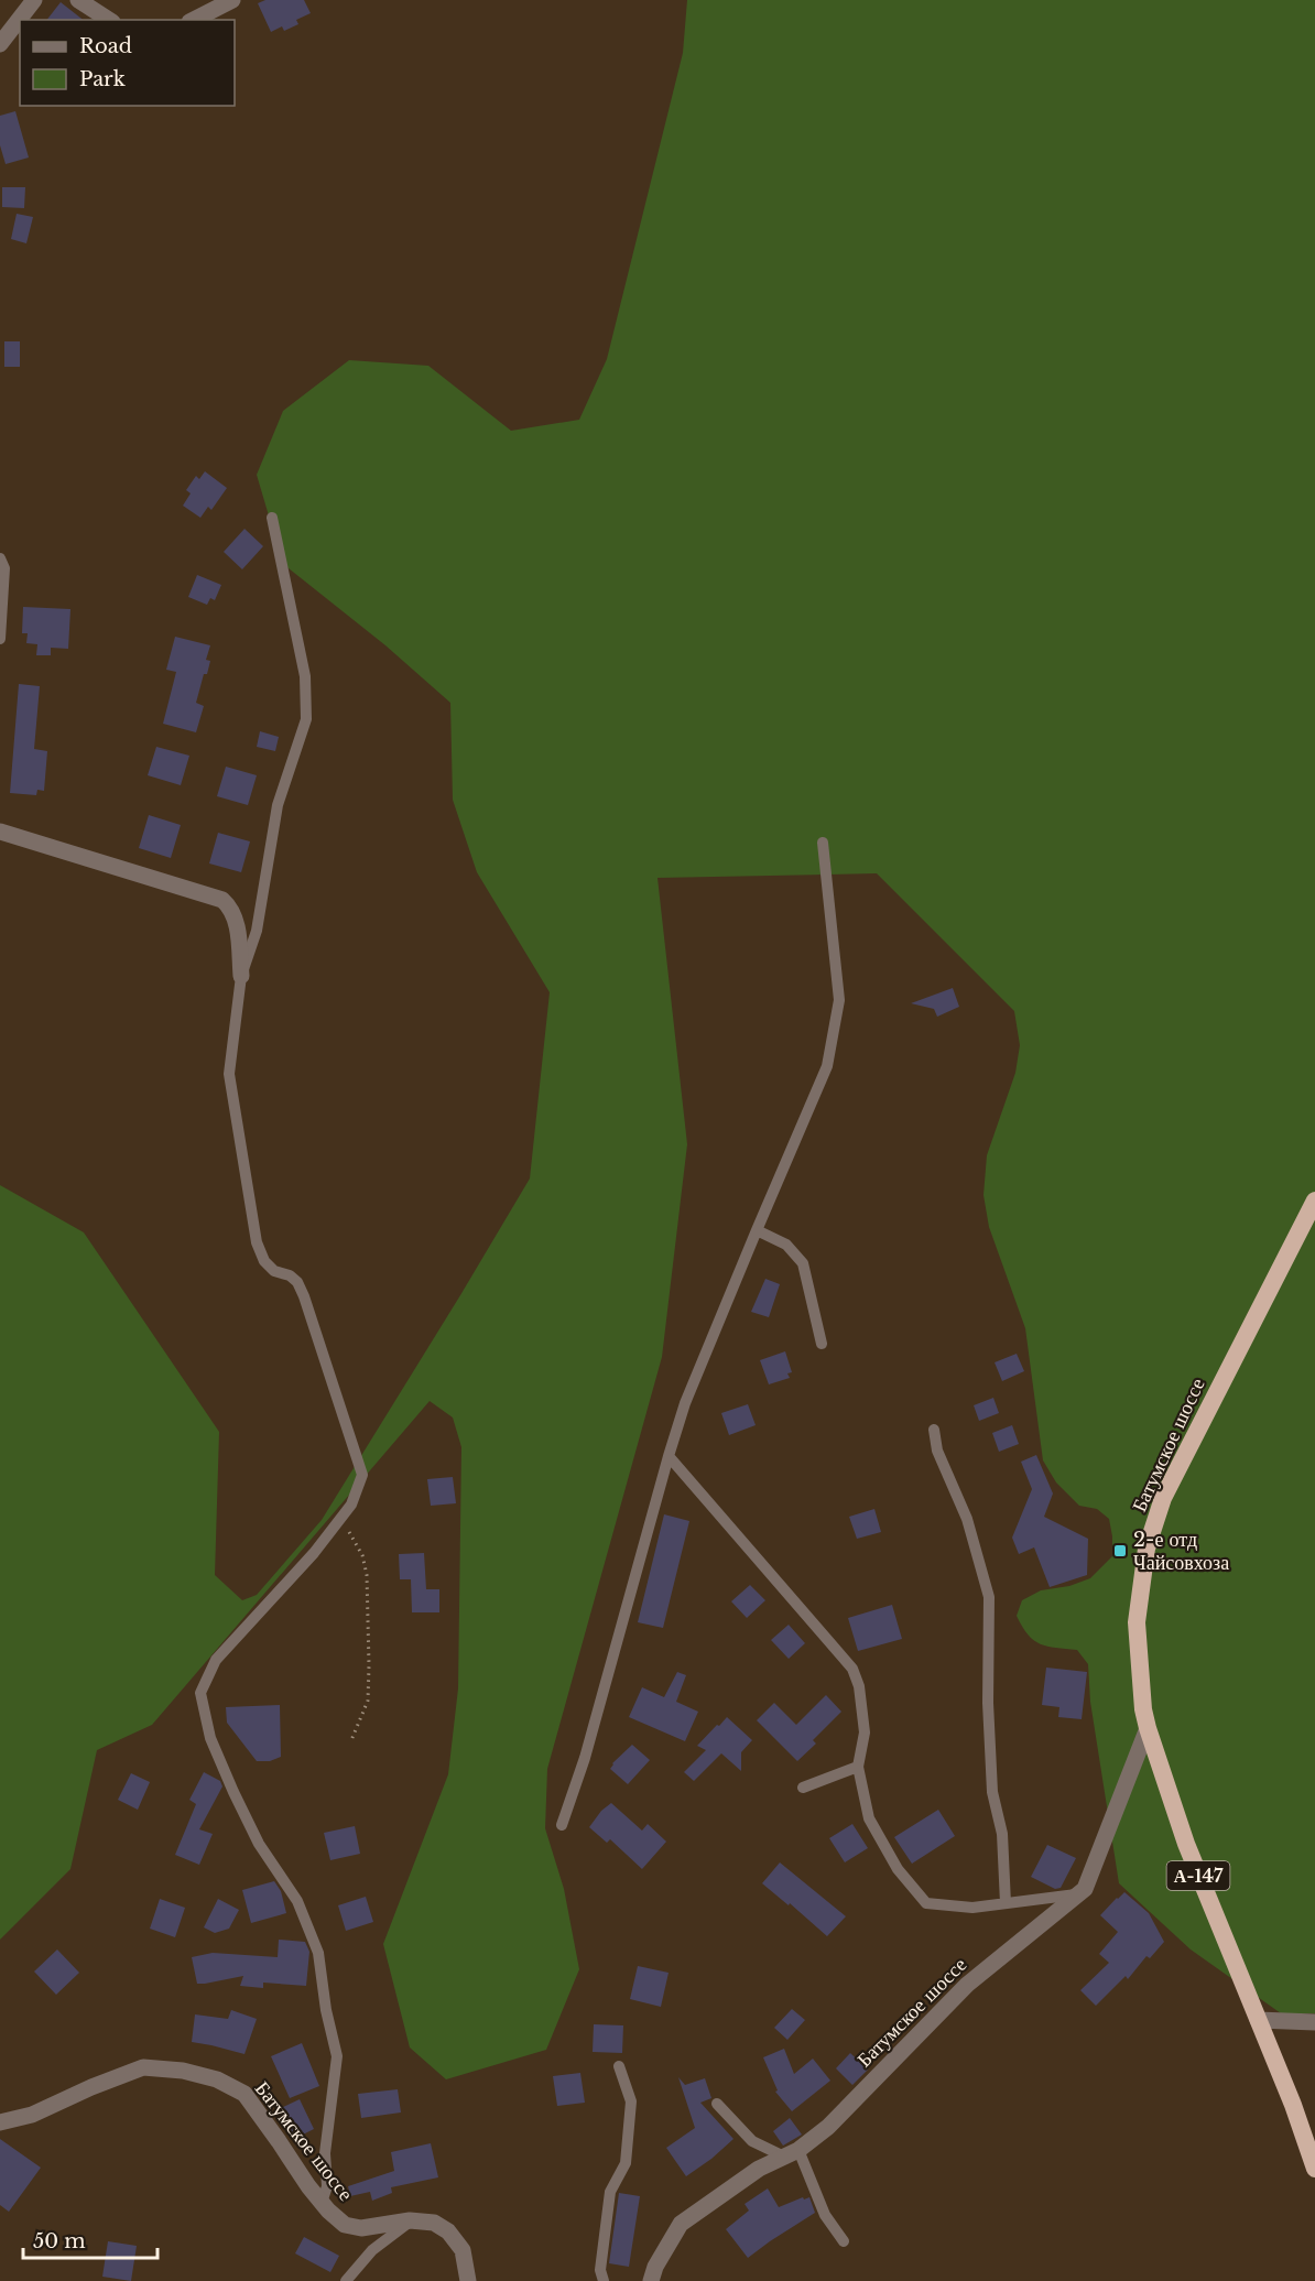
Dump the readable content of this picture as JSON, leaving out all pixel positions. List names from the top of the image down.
{
  "streets": {
    "highway": ["Батумское шоссе", "А-147"]
  },
  "places": {
    "transit": ["2-е отд Чайсовхоза"]
  },
  "legend": ["Road", "Park"],
  "scale_bar": "50 m"
}
